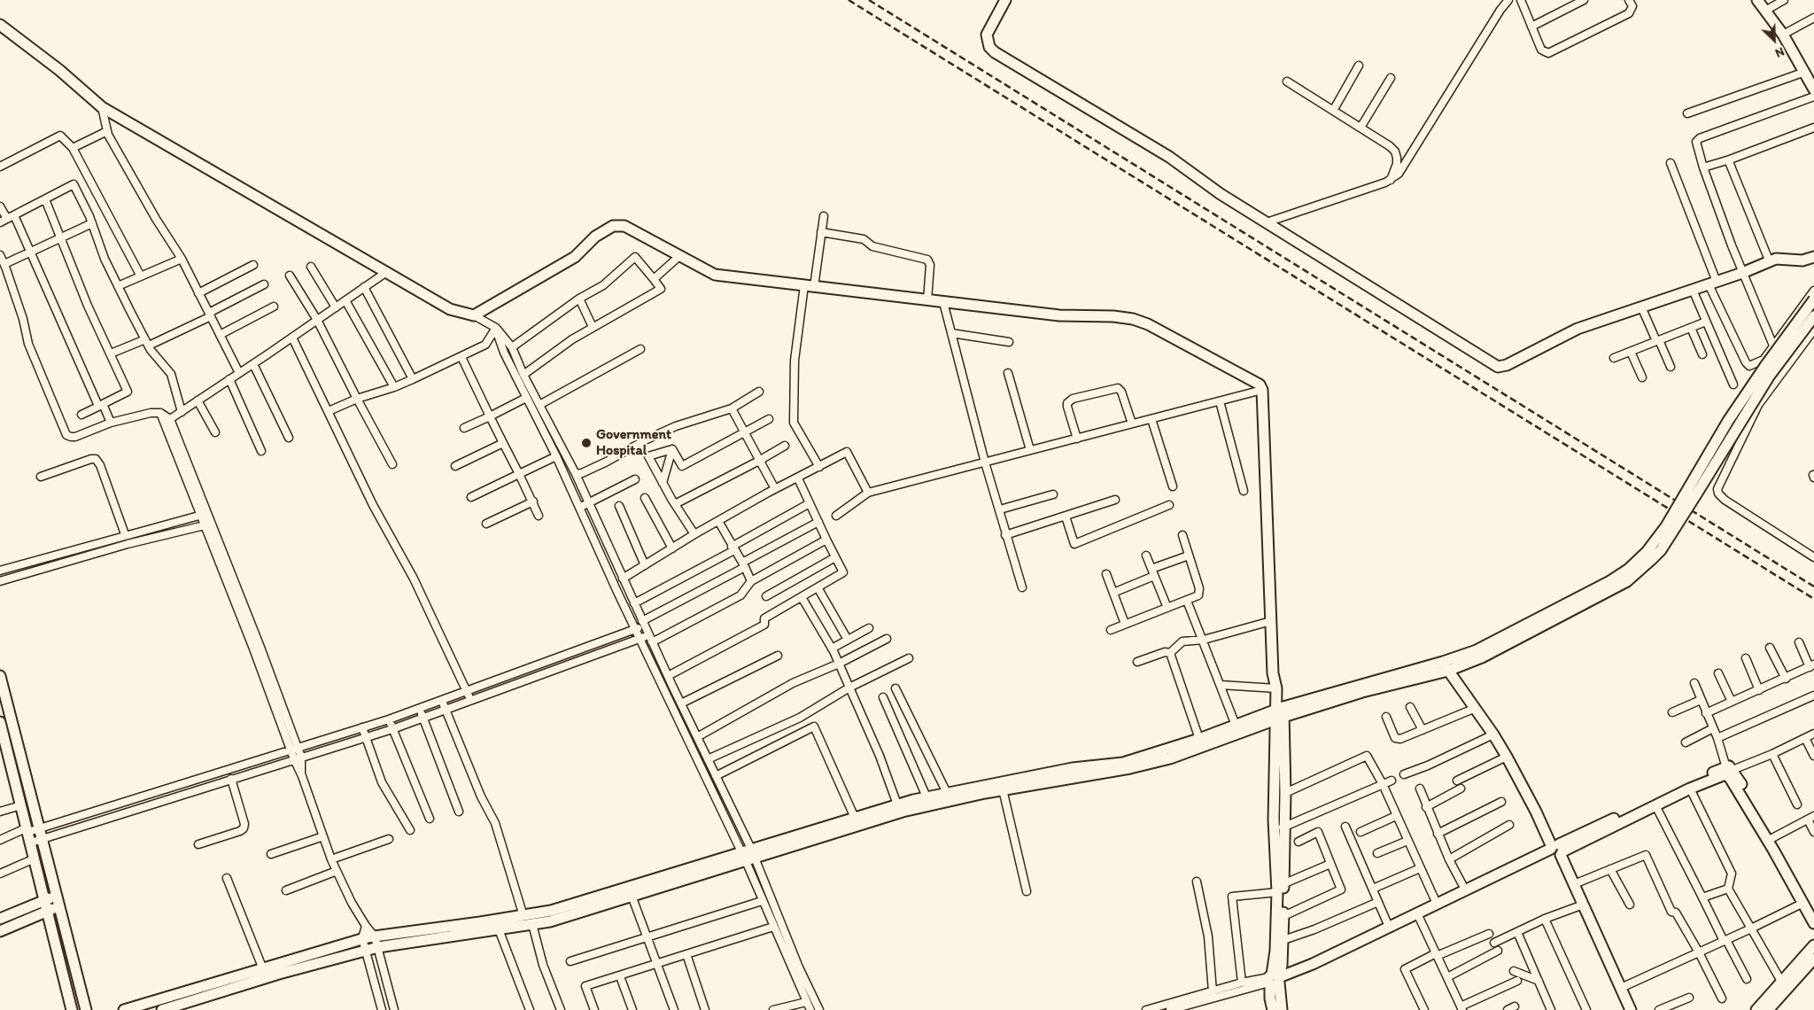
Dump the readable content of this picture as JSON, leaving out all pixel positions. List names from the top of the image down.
{
  "places": ["Government Hospital"],
  "north": "bottom right"
}
